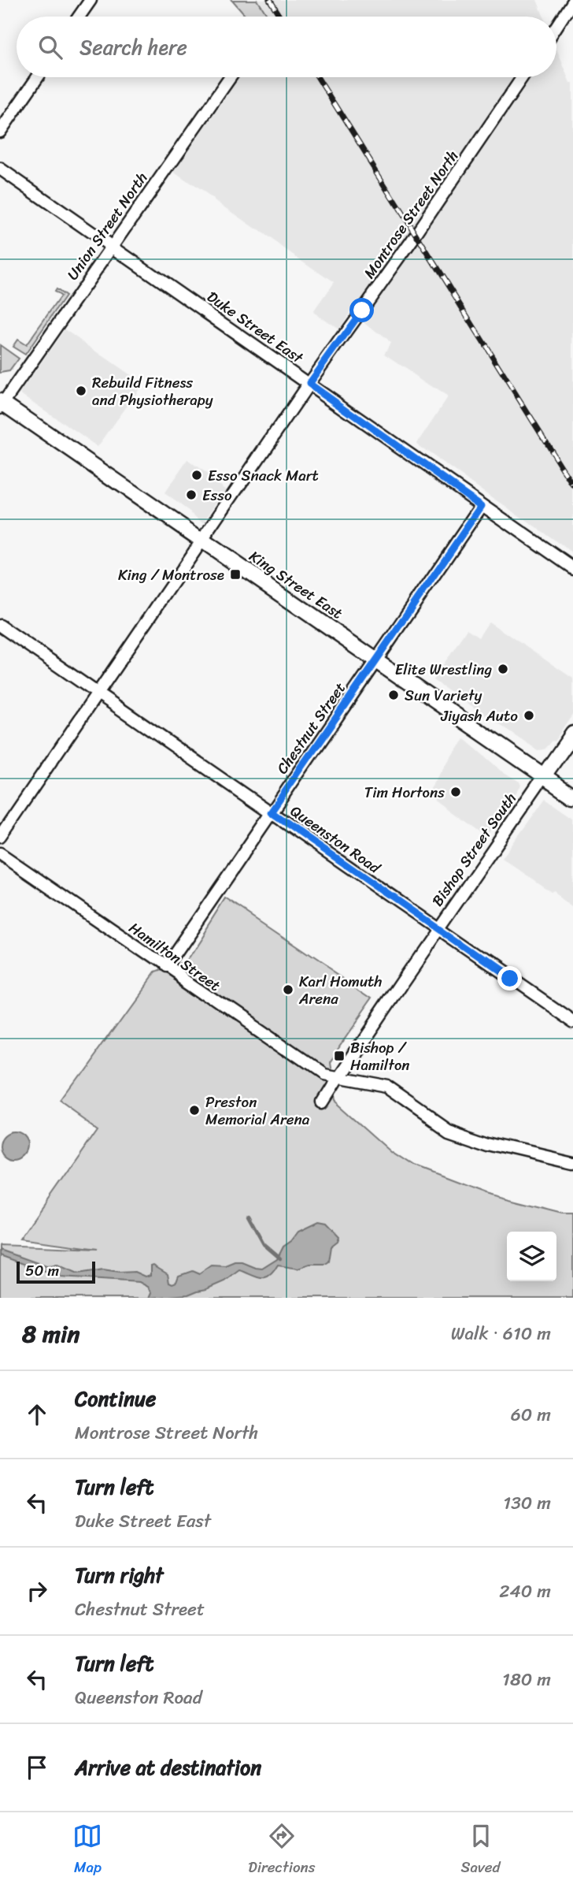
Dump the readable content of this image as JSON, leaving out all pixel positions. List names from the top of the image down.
{
  "streets": {
    "main road": ["King Street East"],
    "street": [
      "Montrose Street North",
      "Union Street North",
      "Duke Street East",
      "Chestnut Street",
      "Queenston Road",
      "Bishop Street South",
      "Hamilton Street"
    ]
  },
  "crossings": [
    ["Montrose Street North", "Duke Street East"],
    ["Montrose Street North", "King Street East"],
    ["Montrose Street North", "Queenston Road"],
    ["Union Street North", "Duke Street East"],
    ["Union Street North", "King Street East"],
    ["Duke Street East", "Chestnut Street"],
    ["King Street East", "Chestnut Street"],
    ["King Street East", "Bishop Street South"],
    ["Chestnut Street", "Queenston Road"],
    ["Chestnut Street", "Hamilton Street"],
    ["Queenston Road", "Bishop Street South"],
    ["Bishop Street South", "Hamilton Street"]
  ],
  "places": {
    "other": [
      "Rebuild Fitness and Physiotherapy",
      "Esso Snack Mart",
      "Esso",
      "Elite Wrestling",
      "Sun Variety",
      "Jiyash Auto",
      "Tim Hortons",
      "Karl Homuth Arena",
      "Preston Memorial Arena"
    ],
    "transit": ["King / Montrose", "Bishop / Hamilton"]
  },
  "scale_bar": "50 m",
  "page": {
    "search": "Search here",
    "scale": "50 m",
    "heading": ["8 min", "Walk · 610 m"],
    "list": [
      ["Continue", "Montrose Street North", "60 m"],
      ["Turn left", "Duke Street East", "130 m"],
      ["Turn right", "Chestnut Street", "240 m"],
      ["Turn left", "Queenston Road", "180 m"],
      "Arrive at destination"
    ],
    "nav": ["Map", "Directions", "Saved"]
  }
}
